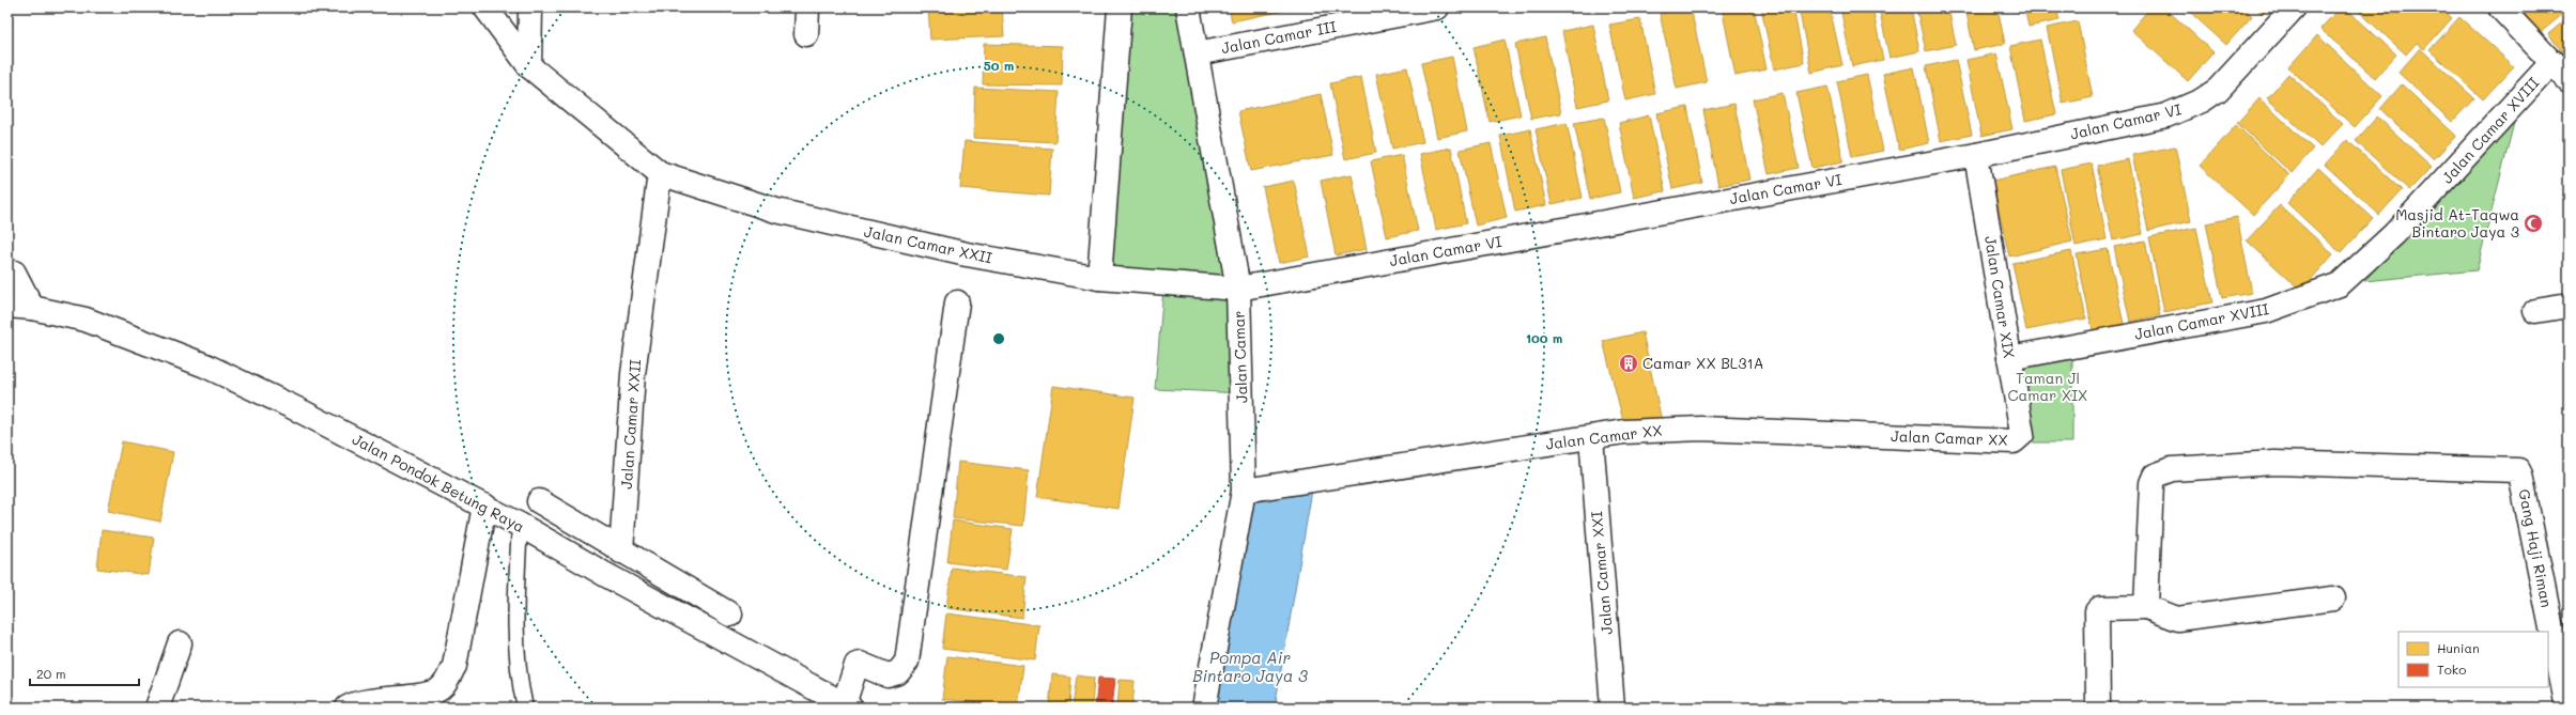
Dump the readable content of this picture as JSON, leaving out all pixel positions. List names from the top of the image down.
{
  "streets": {
    "street": [
      "Jalan Camar III",
      "Jalan Camar VI",
      "Jalan Camar XVIII",
      "Jalan Camar XXII",
      "Jalan Camar XIX",
      "Jalan Camar",
      "Jalan Camar XX",
      "Jalan Pondok Betung Raya",
      "Gang Haji Riman",
      "Jalan Camar XXI"
    ]
  },
  "crossings": [
    ["Jalan Camar III", "Jalan Camar"],
    ["Jalan Camar VI", "Jalan Camar XXII"],
    ["Jalan Camar VI", "Jalan Camar XIX"],
    ["Jalan Camar VI", "Jalan Camar"],
    ["Jalan Camar XVIII", "Jalan Camar XIX"],
    ["Jalan Camar XXII", "Jalan Camar"],
    ["Jalan Camar XIX", "Jalan Camar XX"],
    ["Jalan Camar", "Jalan Camar XX"],
    ["Jalan Camar XX", "Jalan Camar XXI"]
  ],
  "water": ["Pompa Air Bintaro Jaya 3"],
  "parks": ["Taman Jl Camar XIX"],
  "places": {
    "mosque": ["Masjid At-Taqwa Bintaro Jaya 3"],
    "building": ["Camar XX BL31A"]
  },
  "legend": ["Hunian", "Toko"],
  "scale_bar": "20 m",
  "rings": ["50 m", "100 m"]
}
